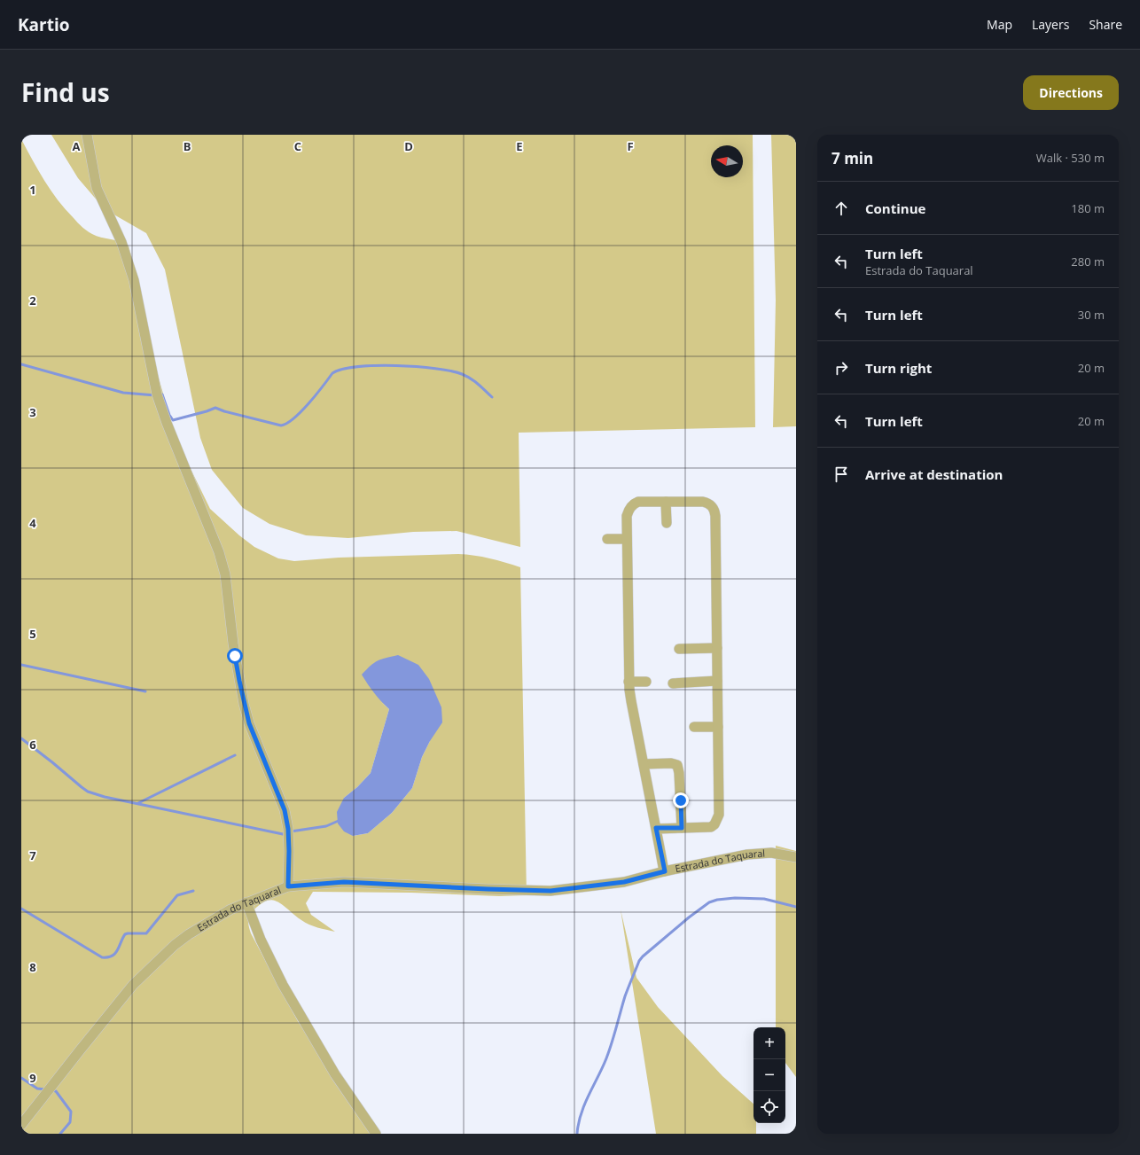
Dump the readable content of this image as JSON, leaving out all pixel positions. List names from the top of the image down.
{
  "streets": {
    "street": ["Estrada do Taquaral"]
  },
  "north": "left",
  "page": {
    "header": "Kartio",
    "nav": ["Map", "Layers", "Share"],
    "title": "Find us",
    "buttons": "Directions",
    "heading": ["7 min", "Walk · 530 m"],
    "list": [
      ["Continue", "180 m"],
      ["Turn left", "Estrada do Taquaral", "280 m"],
      ["Turn left", "30 m"],
      ["Turn right", "20 m"],
      ["Turn left", "20 m"],
      "Arrive at destination"
    ],
    "map_buttons": ["+", "−"]
  },
  "grid": {
    "columns": [
      "A",
      "B",
      "C",
      "D",
      "E",
      "F"
    ],
    "rows": [
      "1",
      "2",
      "3",
      "4",
      "5",
      "6",
      "7",
      "8",
      "9"
    ]
  }
}
